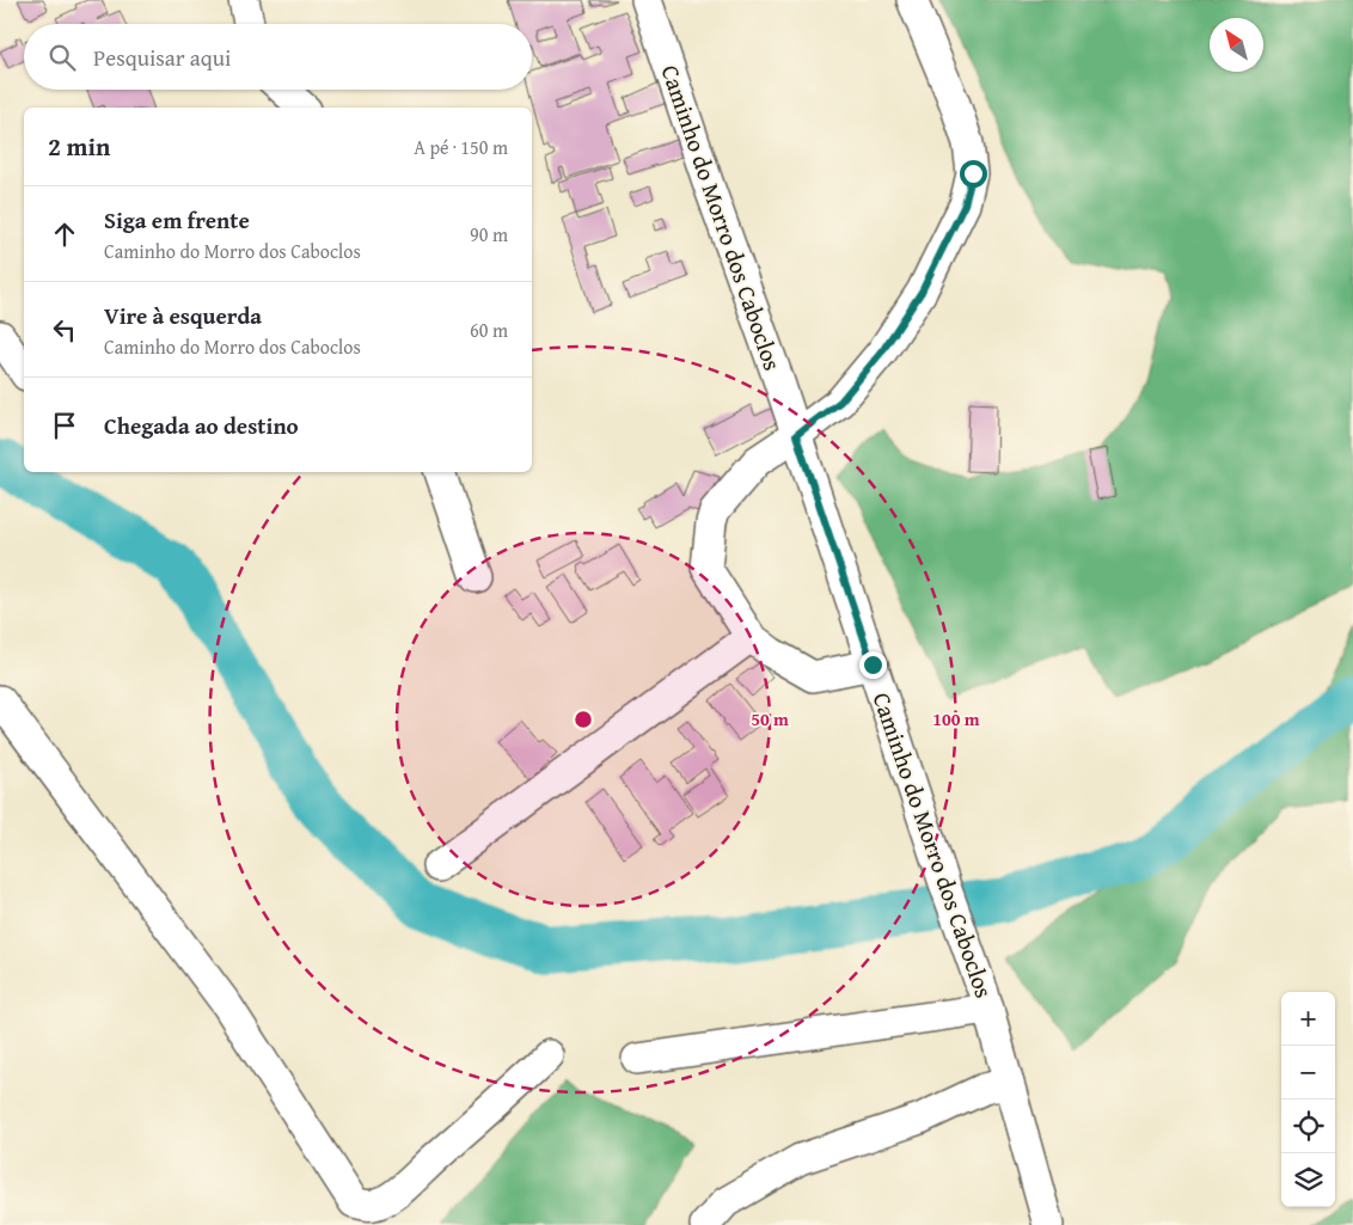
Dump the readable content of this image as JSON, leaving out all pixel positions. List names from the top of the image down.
{
  "streets": {
    "street": ["Caminho do Morro dos Caboclos"]
  },
  "north": "top left",
  "page": {
    "search": "Pesquisar aqui",
    "heading": ["2 min", "A pé · 150 m"],
    "list": [
      ["Siga em frente", "Caminho do Morro dos Caboclos", "90 m"],
      ["Vire à esquerda", "Caminho do Morro dos Caboclos", "60 m"],
      "Chegada ao destino"
    ],
    "map_buttons": ["+", "−"]
  },
  "rings": ["50 m", "100 m"]
}
